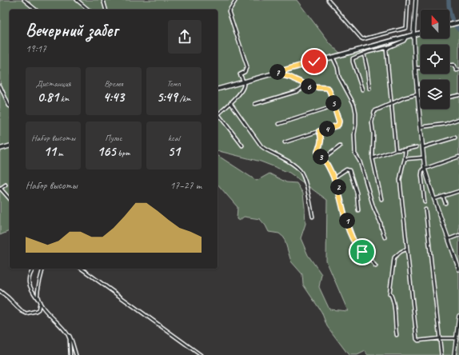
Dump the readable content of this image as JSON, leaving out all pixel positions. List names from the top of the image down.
{
  "north": "top",
  "page": {
    "heading": ["Вечерний забег", "19:17"],
    "pins": [
      "7",
      "6",
      "5",
      "4",
      "3",
      "2",
      "1"
    ],
    "stats": [
      ["Дистанция", "0.81 km"],
      ["Время", "4:43"],
      ["Темп", "5:49 /km"],
      ["Набор высоты", "11 m"],
      ["Пульс", "165 bpm"],
      ["kcal", "51"]
    ],
    "chart": ["Набор высоты", "17–27 m"]
  }
}
